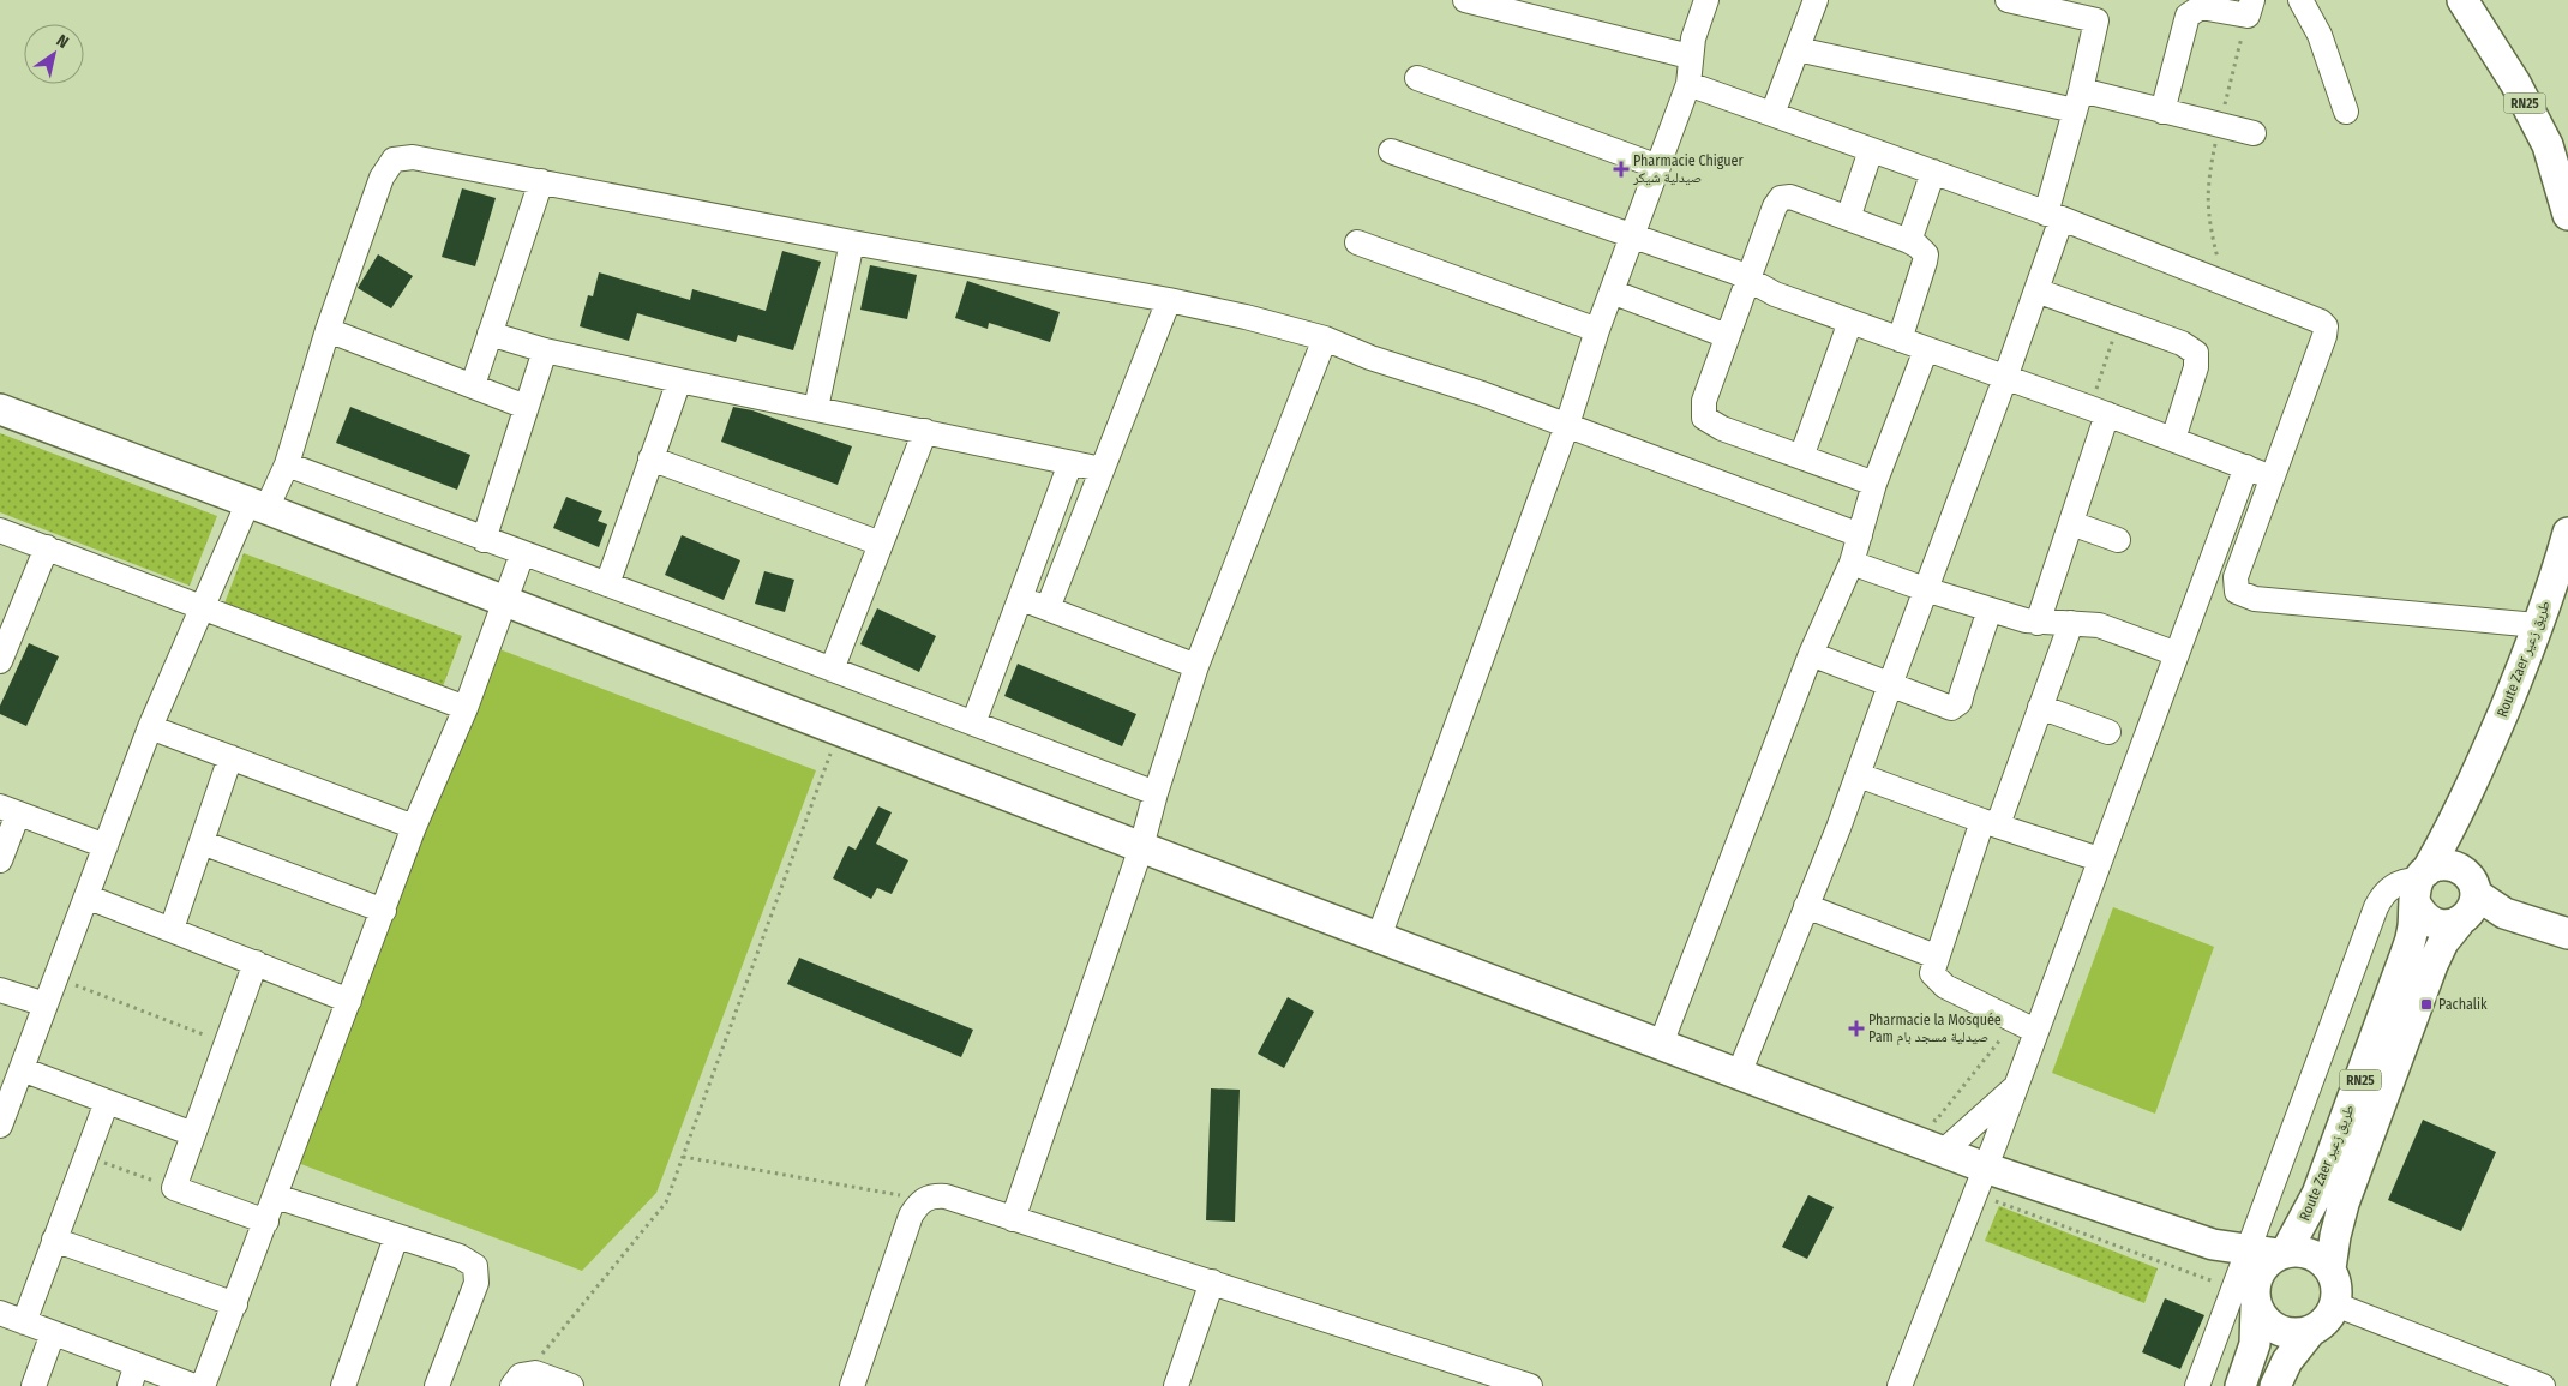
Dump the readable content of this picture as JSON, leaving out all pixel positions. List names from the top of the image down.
{
  "streets": {
    "main road": ["RN25", "Route Zaer طريق زعير"]
  },
  "crossings": [
    ["RN25", "Route Zaer طريق زعير"]
  ],
  "places": {
    "health": ["Pharmacie Chiguer صيدلية شيكر", "Pharmacie la Mosquée Pam صيدلية مسجد بام"],
    "transit": ["Pachalik"]
  },
  "north": "top right"
}
